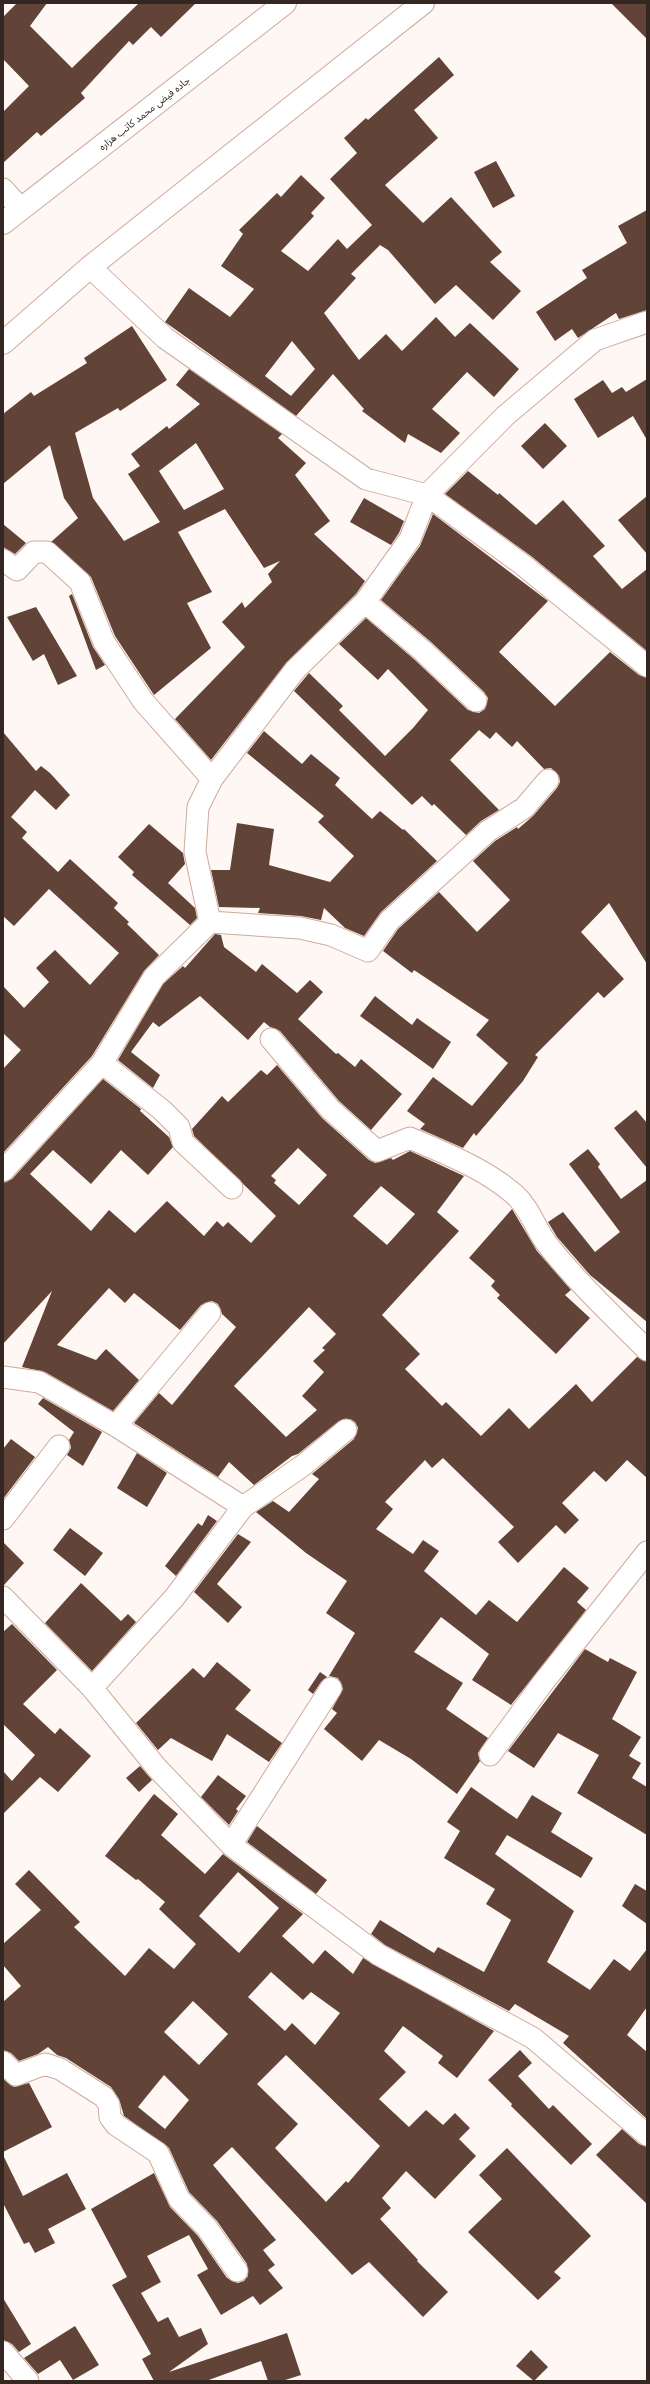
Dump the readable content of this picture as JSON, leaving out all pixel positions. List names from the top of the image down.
{
  "streets": {
    "main road": ["جاده فیض محمد کاتب هزاره"]
  }
}
